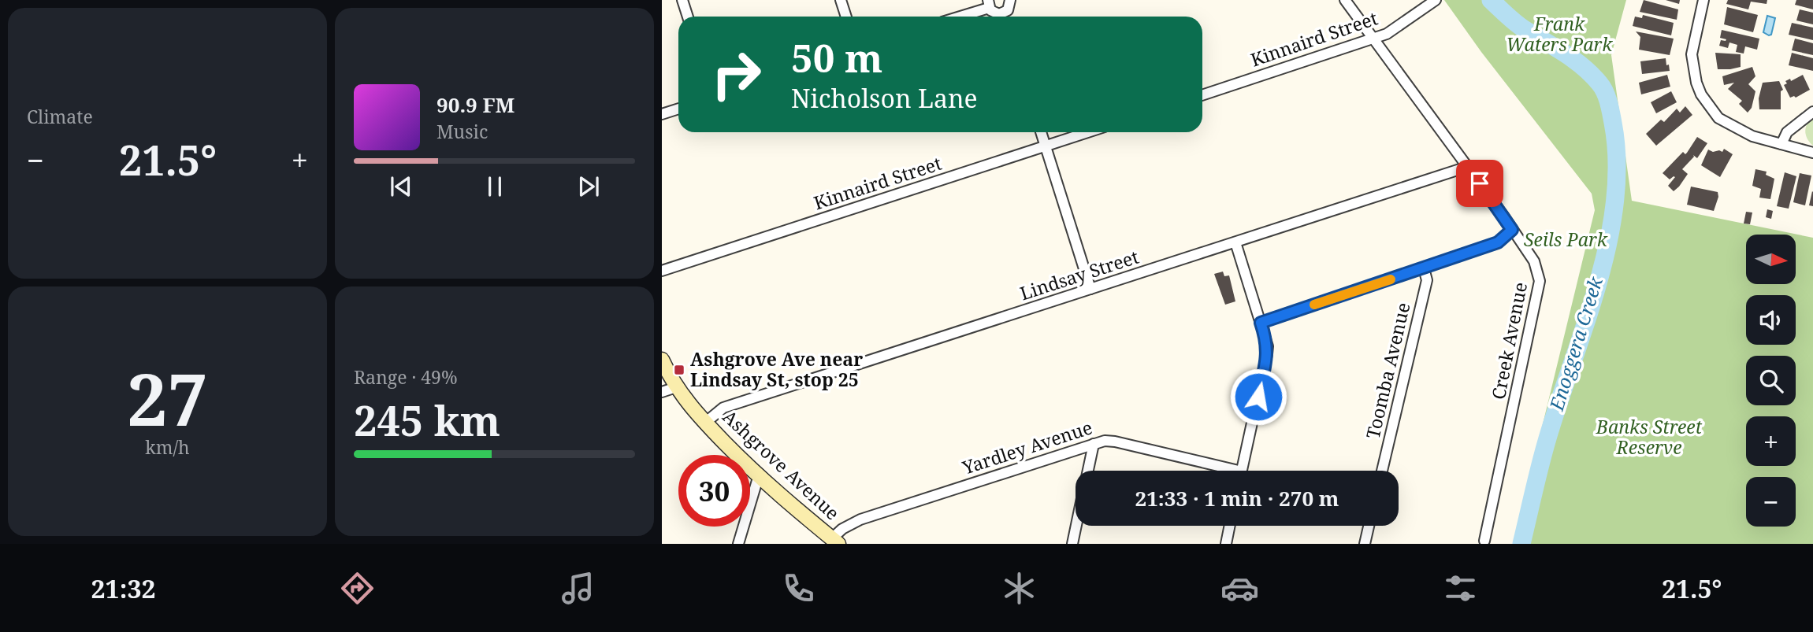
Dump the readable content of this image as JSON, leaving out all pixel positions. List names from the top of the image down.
{
  "streets": {
    "main road": ["Ashgrove Avenue"],
    "street": [
      "Kinnaird Street",
      "Lindsay Street",
      "Creek Avenue",
      "Toomba Avenue",
      "Yardley Avenue"
    ]
  },
  "crossings": [
    ["Kinnaird Street", "Creek Avenue"],
    ["Lindsay Street", "Creek Avenue"],
    ["Lindsay Street", "Ashgrove Avenue"],
    ["Yardley Avenue", "Ashgrove Avenue"]
  ],
  "water": ["Enoggera Creek"],
  "parks": ["Frank Waters Park", "Seils Park", "Banks Street Reserve"],
  "places": {
    "transit": ["Ashgrove Ave near Lindsay St, stop 25"]
  },
  "north": "right",
  "page": {
    "tile": [
      "Climate",
      ["27", "km/h"],
      ["Range · 49%", "245 km"]
    ],
    "turn": ["50 m", "Nicholson Lane"],
    "song": ["90.9 FM", "Music"],
    "heat": ["−", "21.5°", "+"],
    "map_buttons": ["+", "−"],
    "limit": "30",
    "trip": "21:33 · 1 min · 270 m",
    "tabs": ["21:32", "21.5°"]
  }
}
